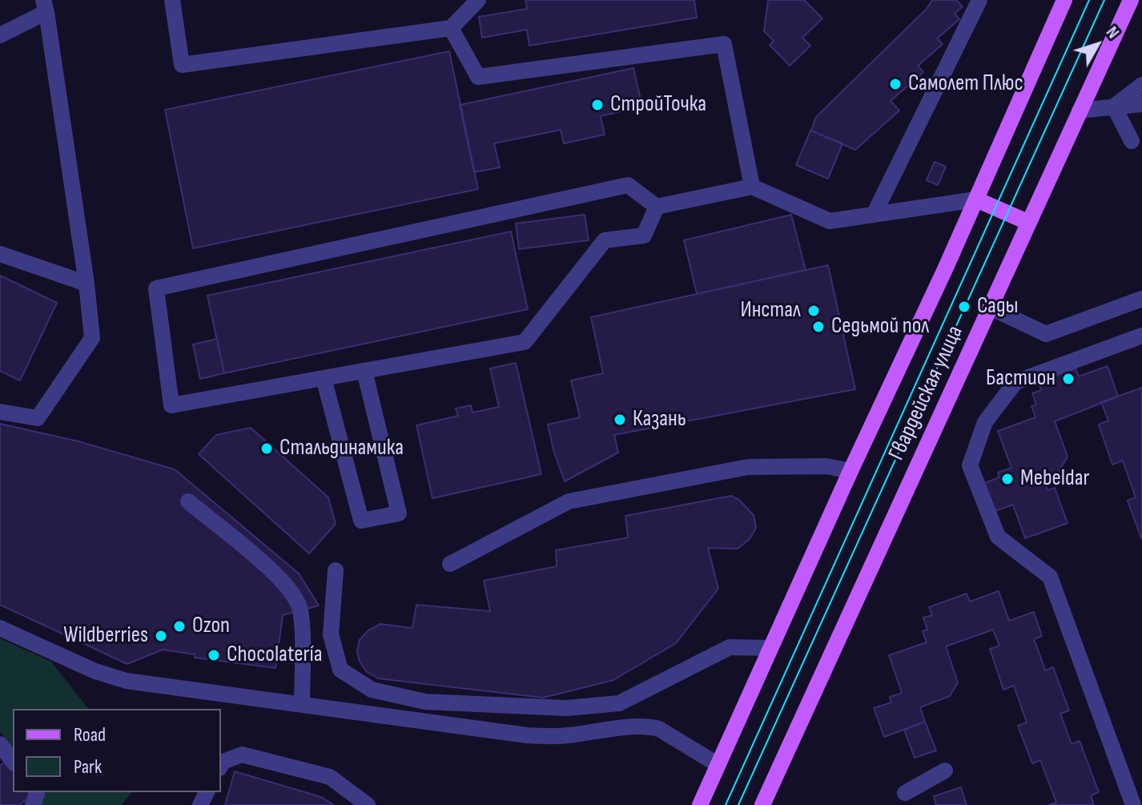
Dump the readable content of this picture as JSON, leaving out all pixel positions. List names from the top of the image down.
{
  "streets": {
    "main road": ["Гвардейская улица"]
  },
  "places": [
    "Самолет Плюс",
    "СтройТочка",
    "Сады",
    "Инстал",
    "Седьмой пол",
    "Бастион",
    "Казань",
    "Стальдинамика",
    "Mebeldar",
    "Ozon",
    "Wildberries",
    "Chocolatería"
  ],
  "legend": ["Road", "Park"],
  "north": "top right"
}
